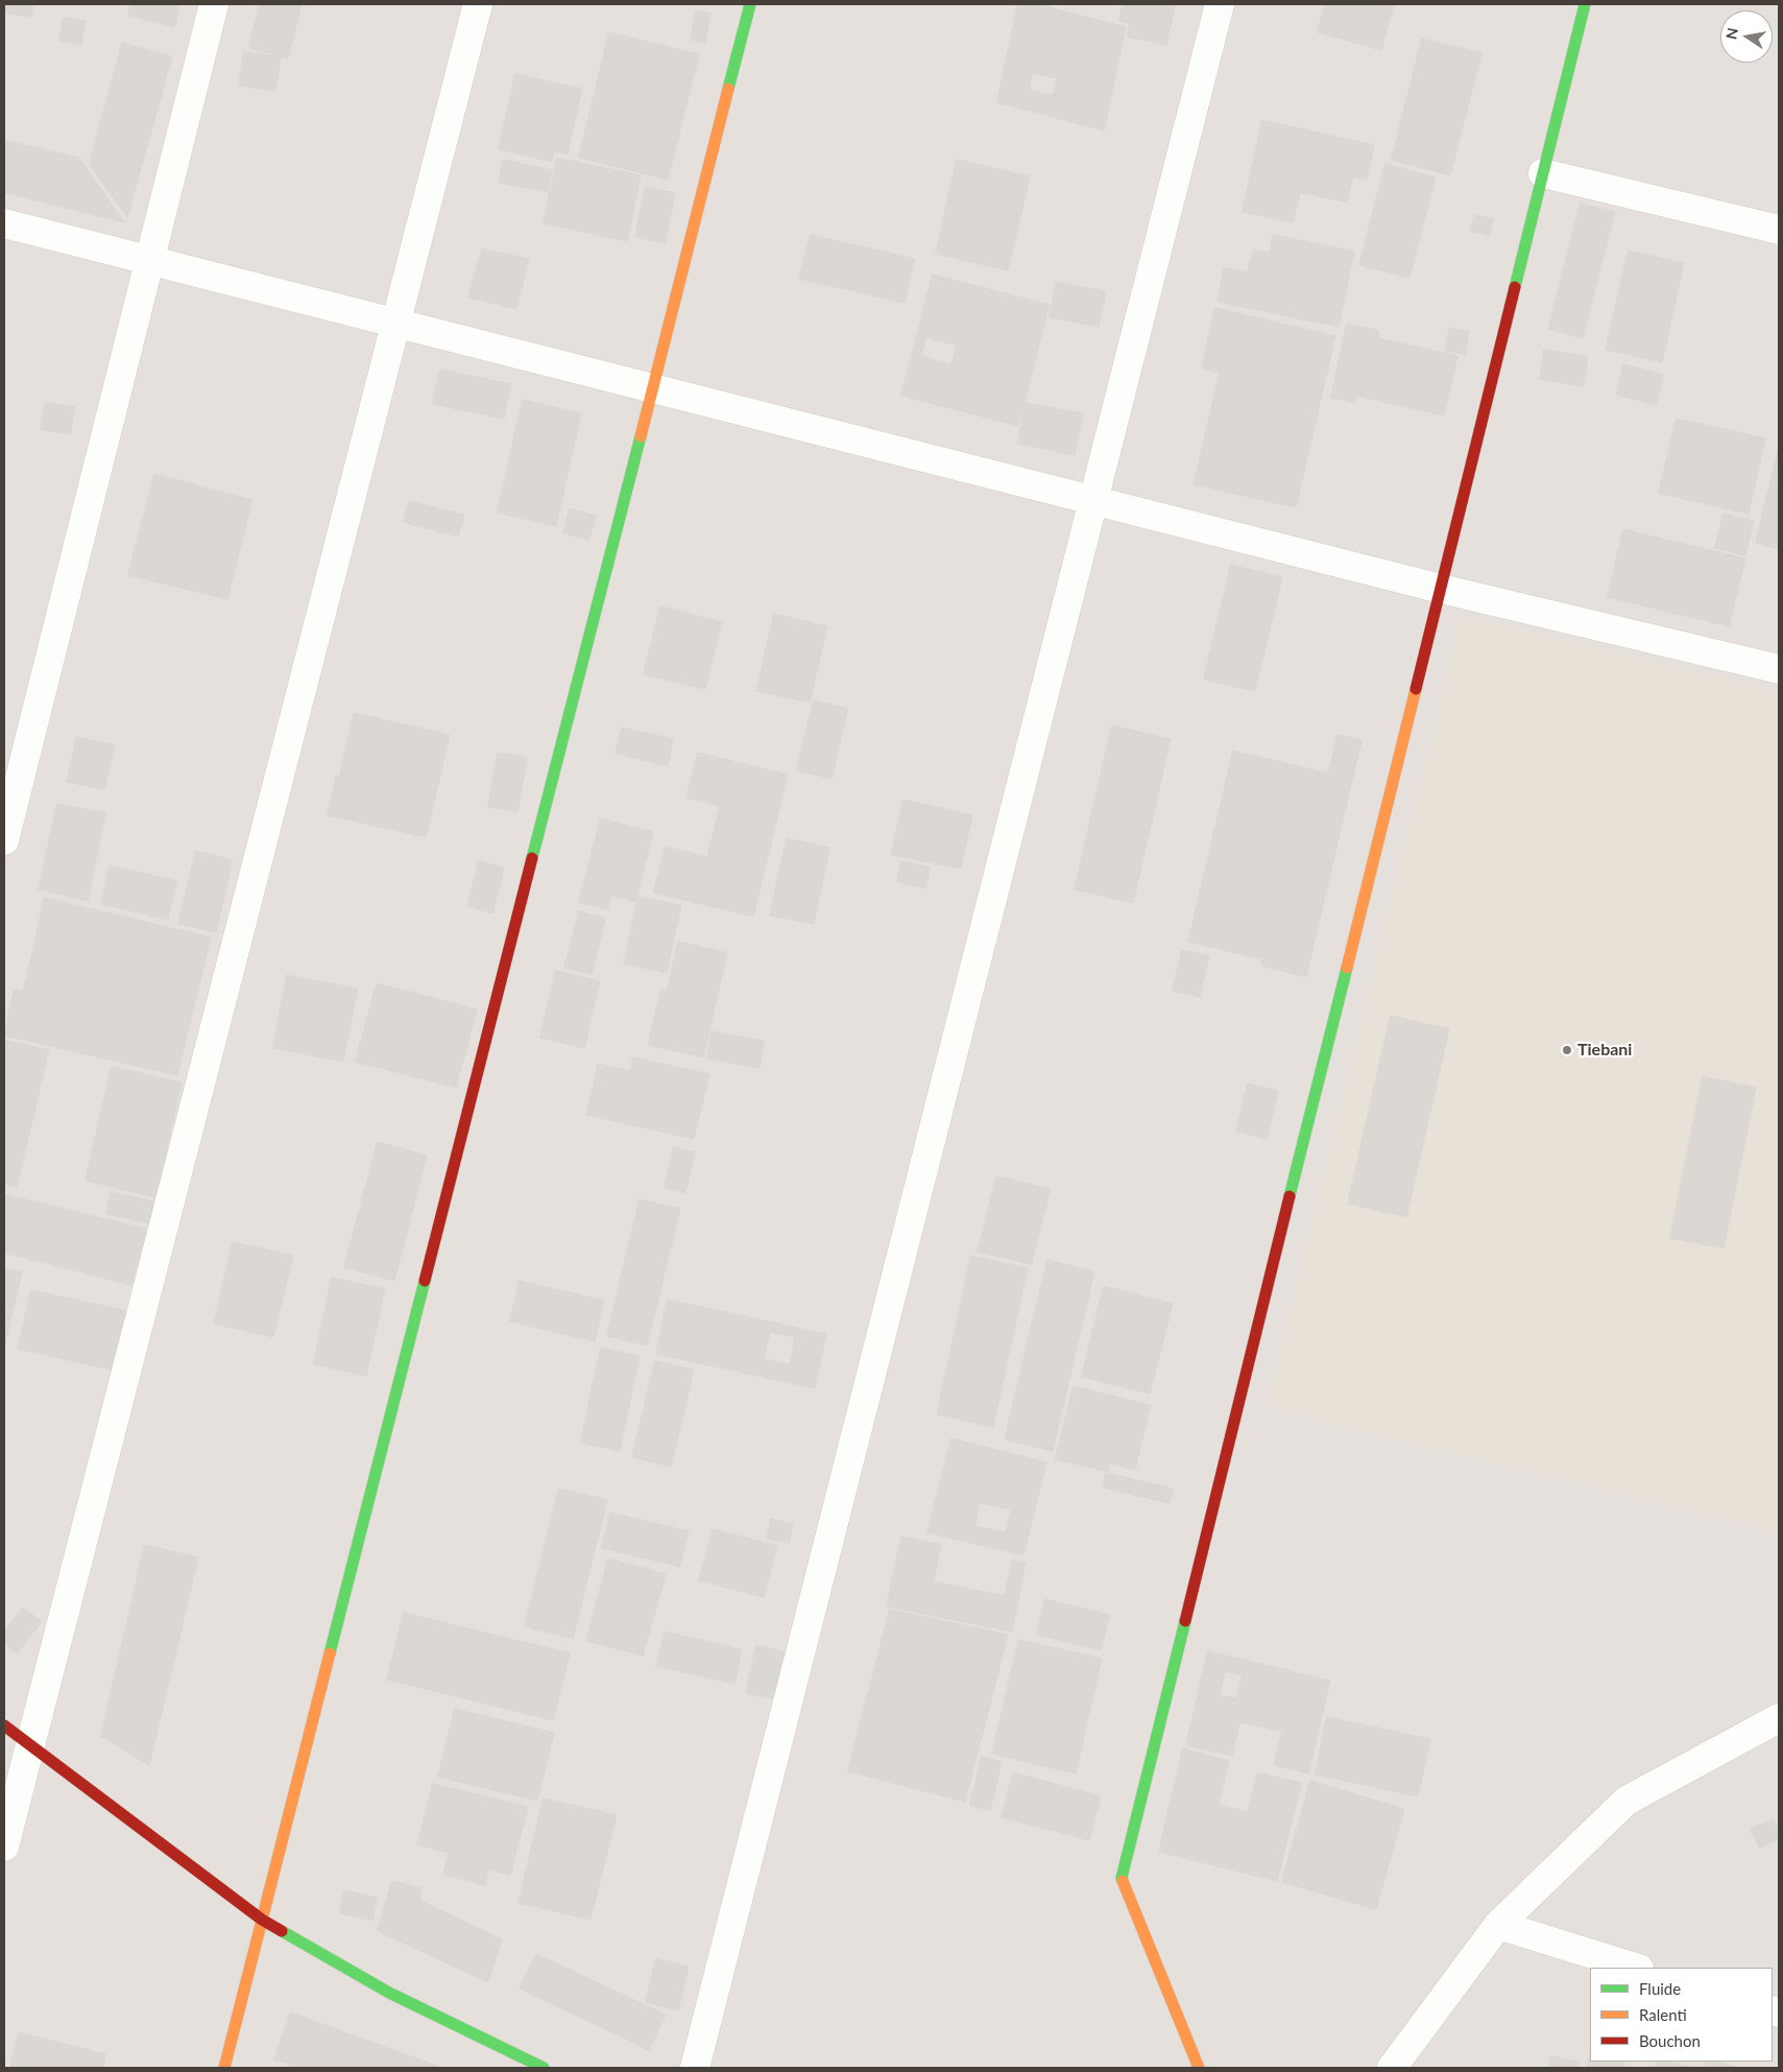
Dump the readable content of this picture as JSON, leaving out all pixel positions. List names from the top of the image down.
{
  "places": ["Tiebani"],
  "legend": ["Fluide", "Ralenti", "Bouchon"],
  "north": "left"
}
